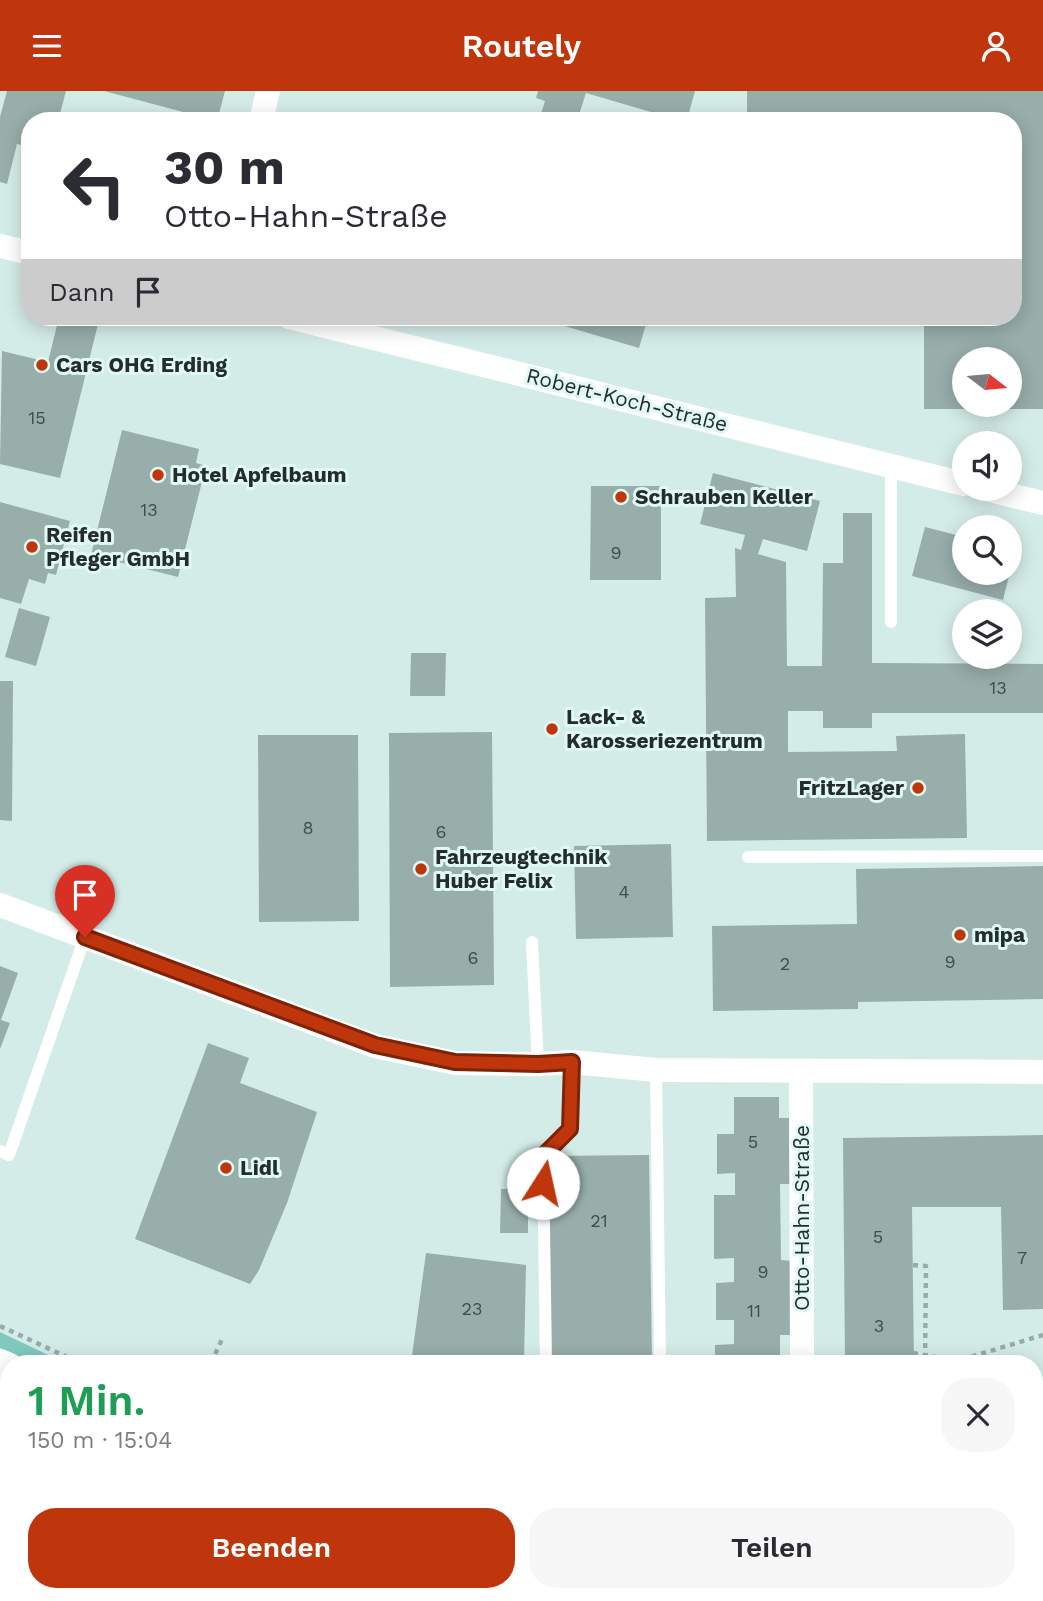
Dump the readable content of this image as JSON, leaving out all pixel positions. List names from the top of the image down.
{
  "streets": {
    "street": ["Robert-Koch-Straße", "Otto-Hahn-Straße"]
  },
  "places": [
    "Cars OHG Erding",
    "Hotel Apfelbaum",
    "Schrauben Keller",
    "Reifen Pfleger GmbH",
    "Lack- & Karosseriezentrum",
    "FritzLager",
    "Fahrzeugtechnik Huber Felix",
    "mipa",
    "Lidl"
  ],
  "house_numbers": [
    "15",
    "13",
    "9",
    "13",
    "8",
    "6",
    "4",
    "6",
    "9",
    "2",
    "5",
    "21",
    "5",
    "7",
    "9",
    "23",
    "11",
    "3"
  ],
  "north": "right",
  "page": {
    "header": "Routely",
    "turn": ["30 m", "Otto-Hahn-Straße"],
    "then": "Dann",
    "heading": ["1 Min.", "150 m · 15:04"],
    "buttons": ["Beenden", "Teilen"]
  }
}
